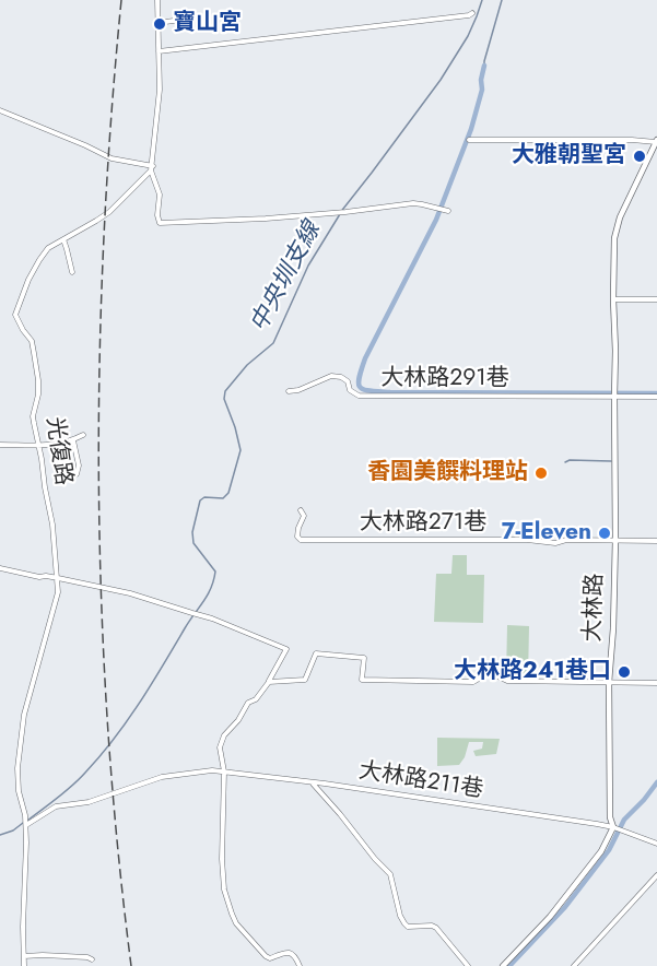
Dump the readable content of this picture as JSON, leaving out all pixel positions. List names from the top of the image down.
{
  "streets": {
    "street": [
      "大林路291巷",
      "光復路",
      "大林路271巷",
      "大林路",
      "大林路211巷"
    ]
  },
  "crossings": [
    ["大林路291巷", "大林路"],
    ["光復路", "大林路211巷"],
    ["大林路271巷", "大林路"],
    ["大林路", "大林路211巷"]
  ],
  "water": ["中央圳支線"],
  "places": [
    "寶山宮",
    "大雅朝聖宮",
    "香園美饌料理站",
    "7-Eleven",
    "大林路241巷口"
  ]
}
